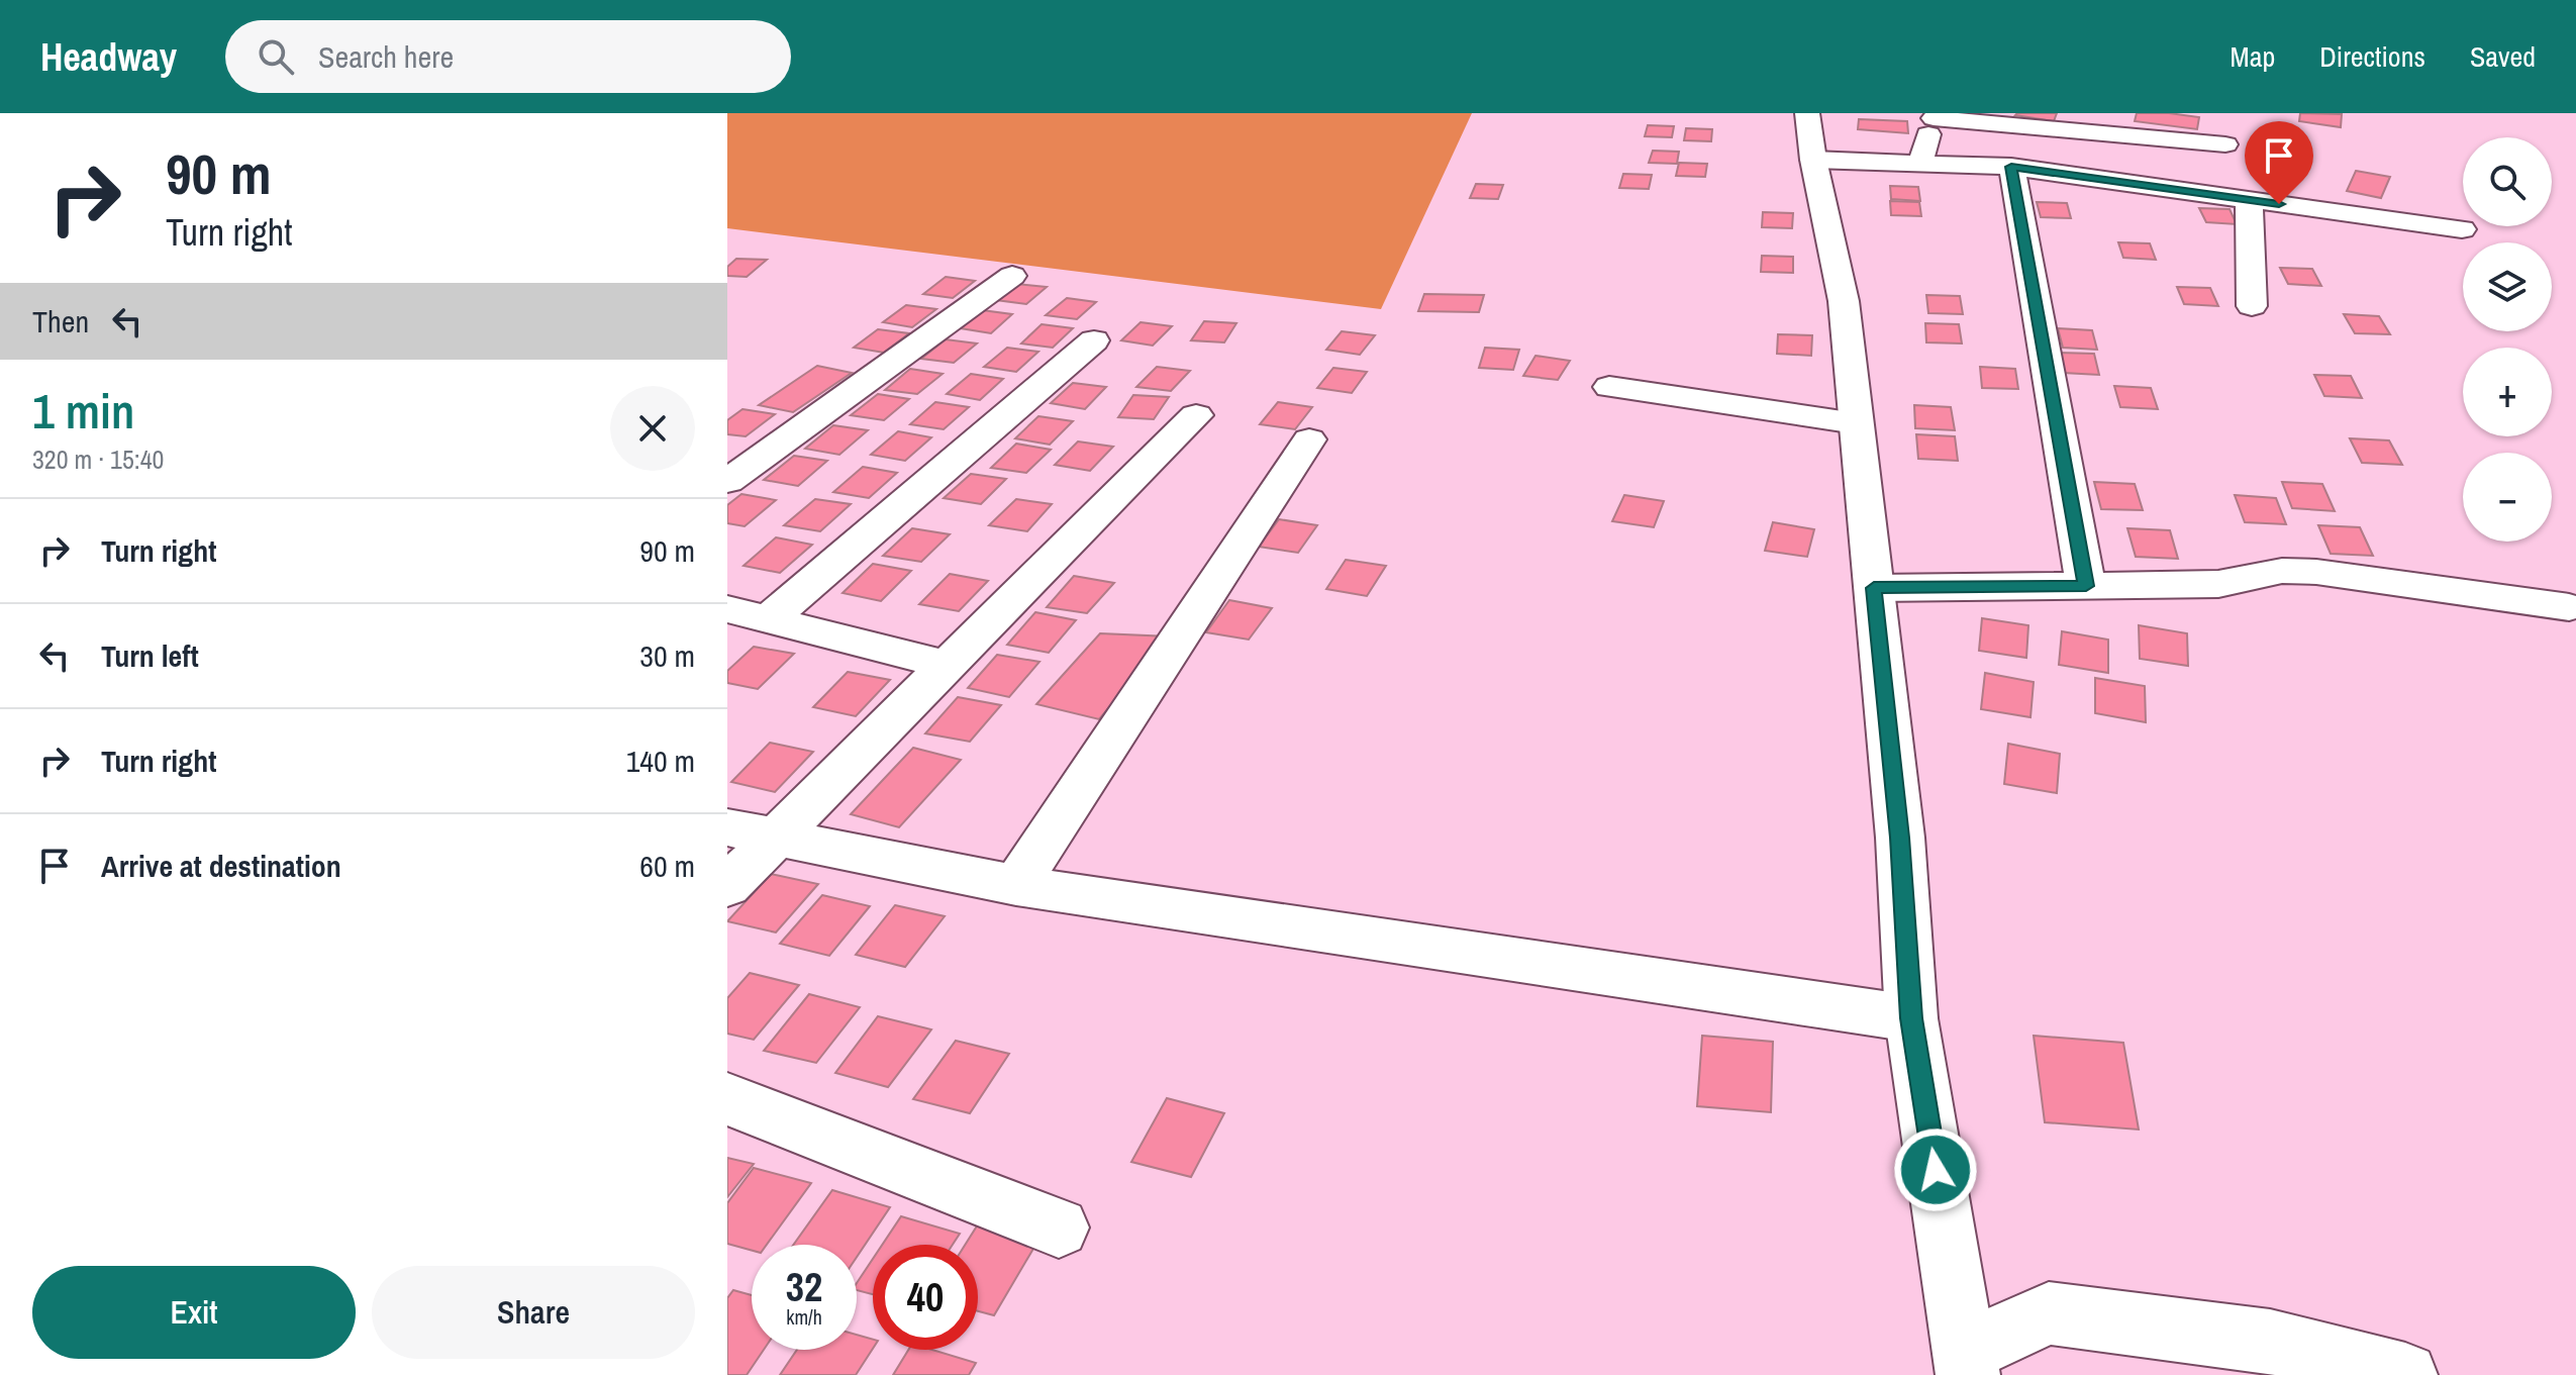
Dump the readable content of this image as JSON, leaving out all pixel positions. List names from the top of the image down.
{
  "page": {
    "header": "Headway",
    "search": "Search here",
    "nav": ["Map", "Directions", "Saved"],
    "turn": ["90 m", "Turn right"],
    "map_buttons": ["+", "−"],
    "then": "Then",
    "heading": ["1 min", "320 m · 15:40"],
    "list": [
      {
        "name": "Turn right",
        "value": "90 m"
      },
      {
        "name": "Turn left",
        "value": "30 m"
      },
      {
        "name": "Turn right",
        "value": "140 m"
      },
      {
        "name": "Arrive at destination",
        "value": "60 m"
      }
    ],
    "speed": "32 km/h",
    "limit": "40",
    "buttons": ["Exit", "Share"]
  }
}
